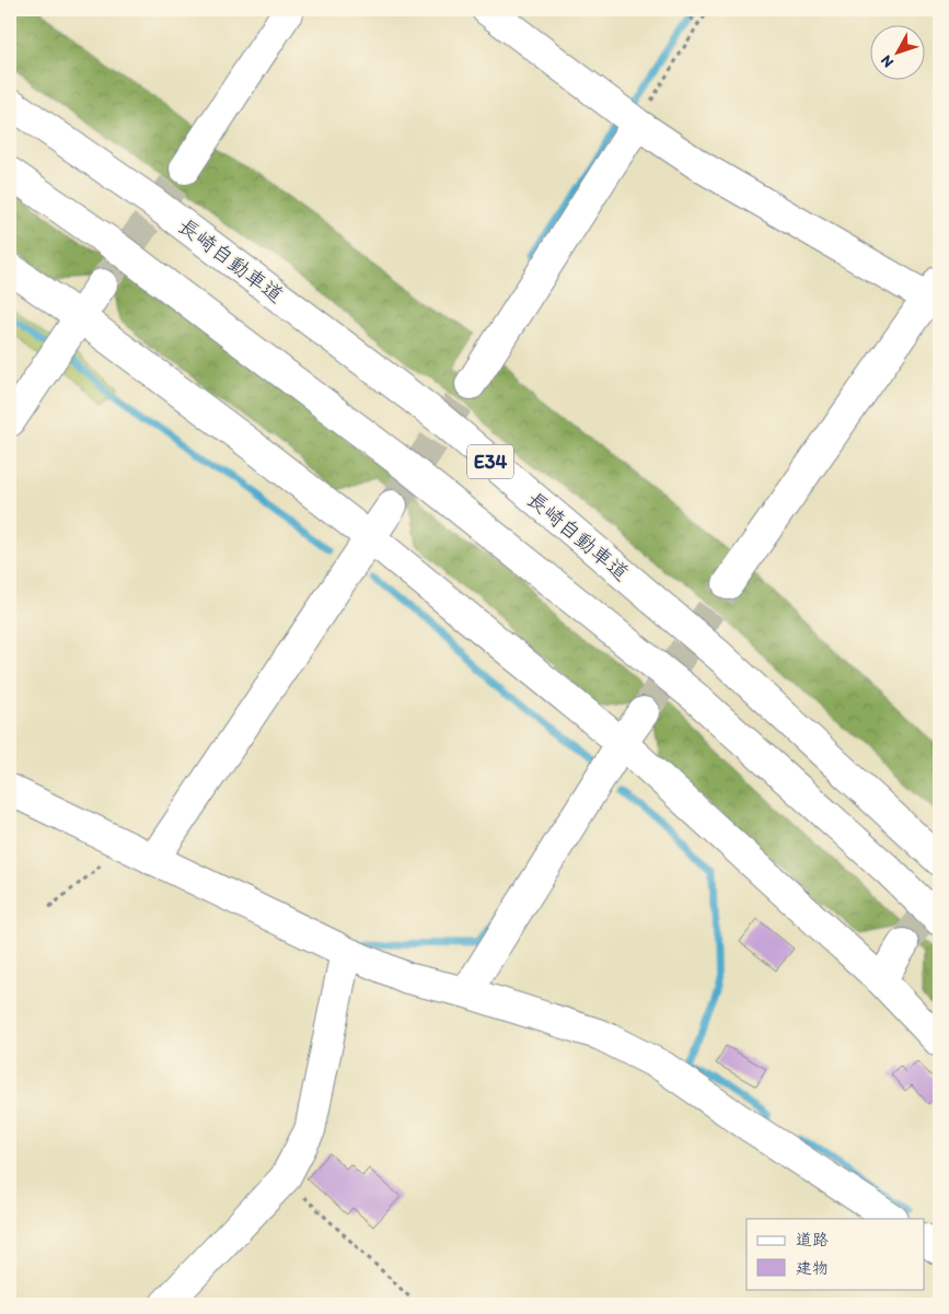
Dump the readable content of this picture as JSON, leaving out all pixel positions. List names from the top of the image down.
{
  "streets": {
    "main road": ["長崎自動車道", "E34"]
  },
  "legend": ["道路", "建物"],
  "north": "bottom left"
}
